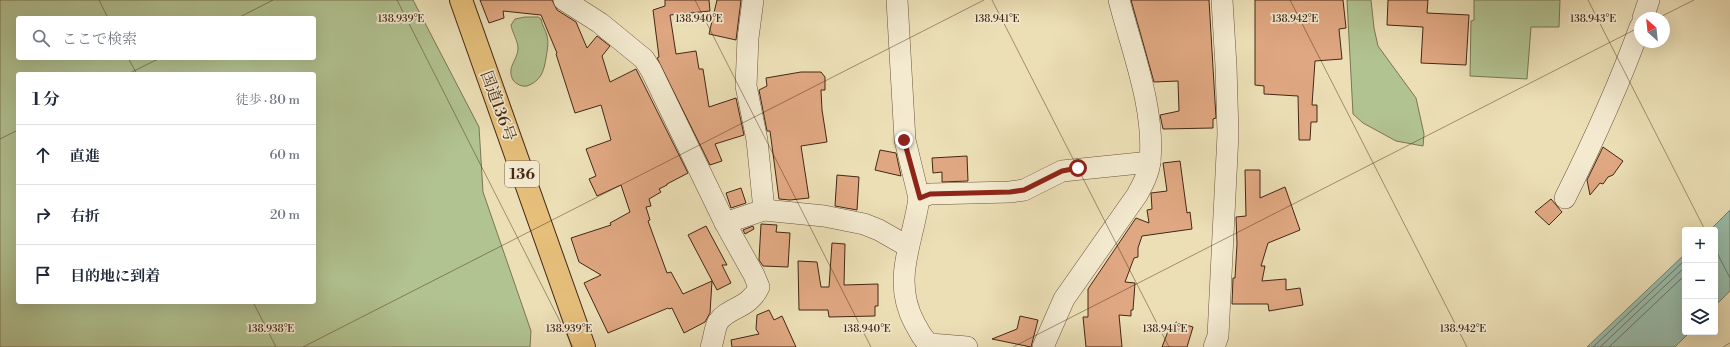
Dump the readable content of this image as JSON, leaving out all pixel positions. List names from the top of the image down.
{
  "streets": {
    "highway": ["国道136号", "136"]
  },
  "north": "top left",
  "page": {
    "search": "ここで検索",
    "heading": ["1 分", "徒歩 · 80 m"],
    "list": [
      ["直進", "60 m"],
      ["右折", "20 m"],
      "目的地に到着"
    ],
    "map_buttons": ["+", "−"]
  },
  "coordinates": [
    "138.941°E",
    "138.939°E",
    "138.940°E",
    "138.942°E",
    "138.943°E",
    "138.938°E"
  ]
}
